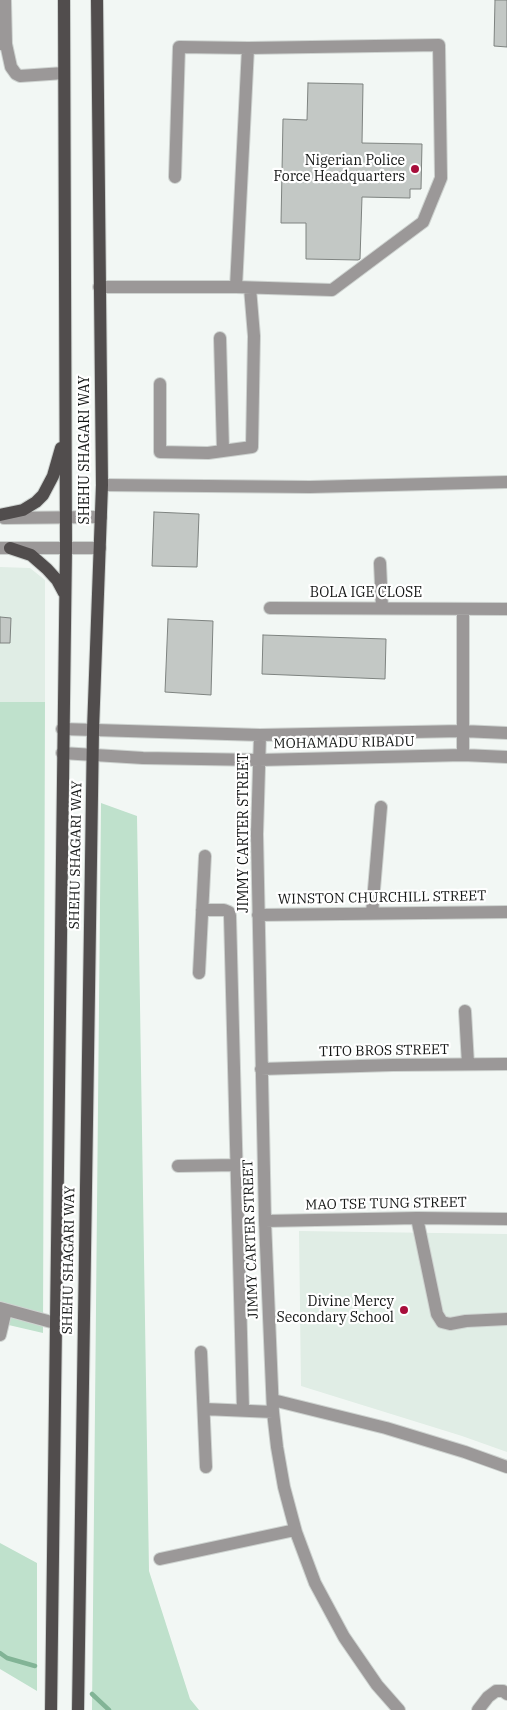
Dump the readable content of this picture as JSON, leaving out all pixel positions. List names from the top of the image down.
{
  "streets": {
    "main road": ["SHEHU SHAGARI WAY"],
    "street": [
      "BOLA IGE CLOSE",
      "MOHAMADU RIBADU",
      "JIMMY CARTER STREET",
      "WINSTON CHURCHILL STREET",
      "TITO BROS STREET",
      "MAO TSE TUNG STREET"
    ]
  },
  "crossings": [
    ["SHEHU SHAGARI WAY", "MOHAMADU RIBADU"],
    ["MOHAMADU RIBADU", "JIMMY CARTER STREET"],
    ["JIMMY CARTER STREET", "WINSTON CHURCHILL STREET"],
    ["JIMMY CARTER STREET", "TITO BROS STREET"],
    ["JIMMY CARTER STREET", "MAO TSE TUNG STREET"]
  ],
  "places": ["Nigerian Police Force Headquarters", "Divine Mercy Secondary School"]
}
